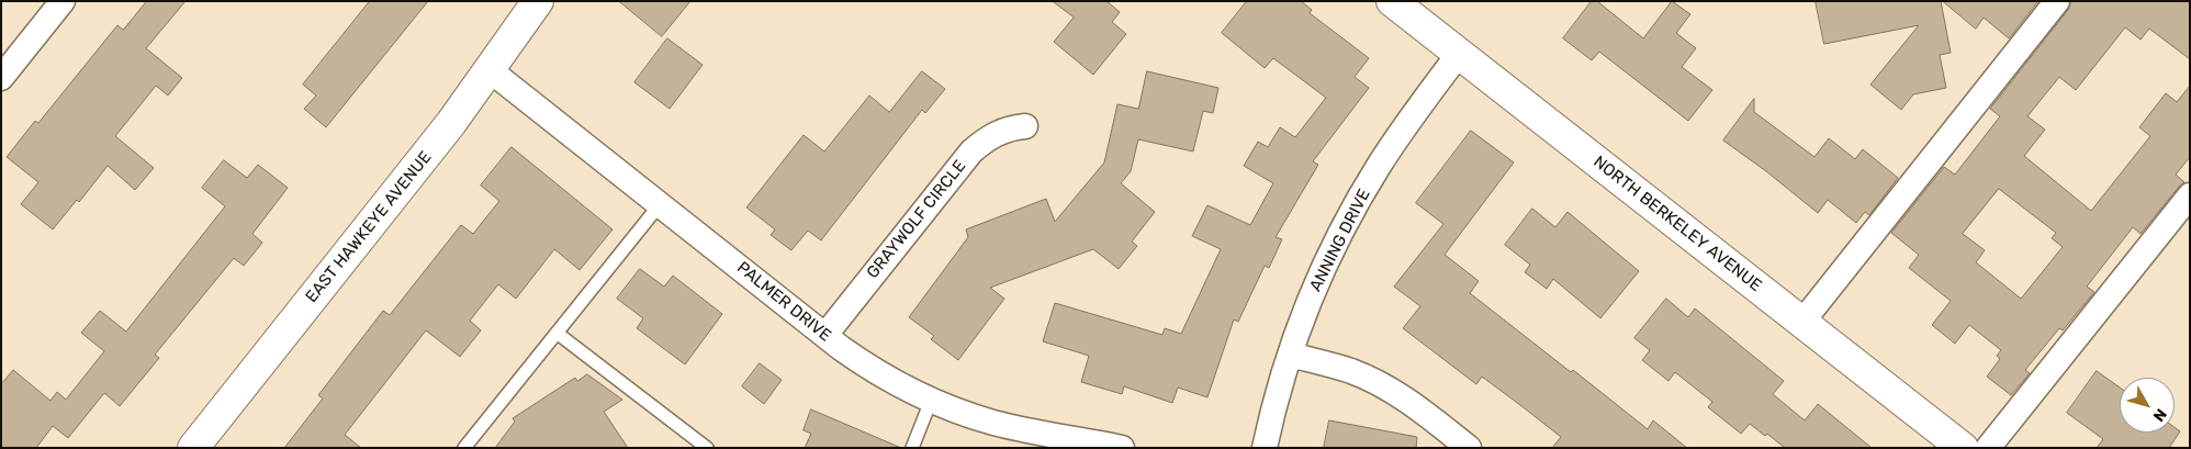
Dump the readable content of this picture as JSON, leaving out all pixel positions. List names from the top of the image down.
{
  "streets": {
    "street": [
      "GRAYWOLF CIRCLE",
      "NORTH BERKELEY AVENUE",
      "EAST HAWKEYE AVENUE",
      "ANNING DRIVE",
      "PALMER DRIVE"
    ]
  },
  "crossings": [
    ["GRAYWOLF CIRCLE", "PALMER DRIVE"],
    ["NORTH BERKELEY AVENUE", "ANNING DRIVE"],
    ["EAST HAWKEYE AVENUE", "PALMER DRIVE"]
  ],
  "north": "bottom right"
}
